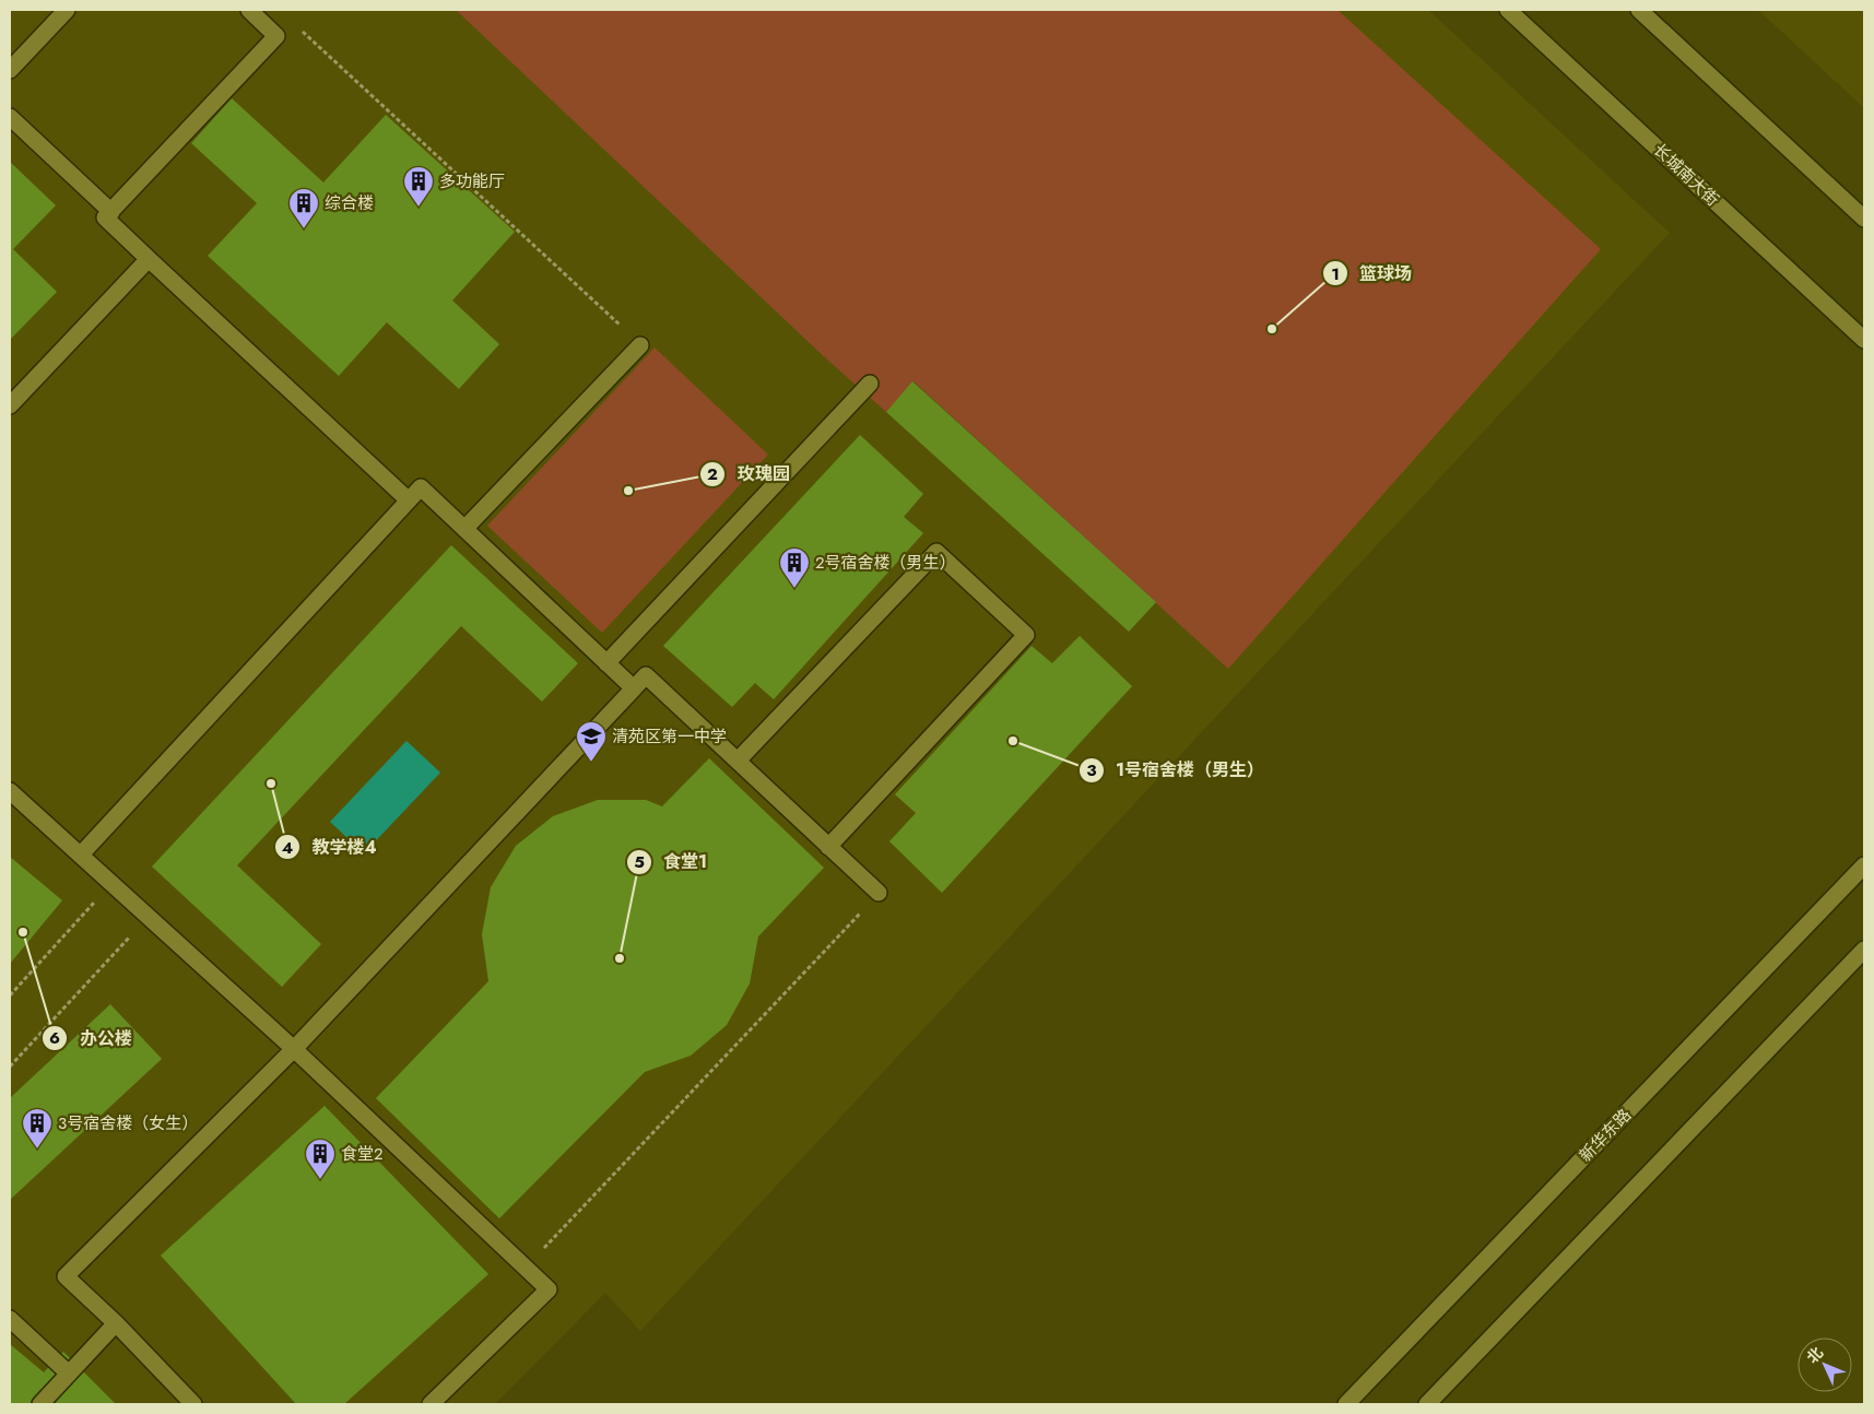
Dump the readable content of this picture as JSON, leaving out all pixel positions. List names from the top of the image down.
{
  "streets": {
    "street": ["长城南大街", "新华东路"]
  },
  "places": {
    "building": [
      "多功能厅",
      "综合楼",
      "2号宿舍楼（男生）",
      "3号宿舍楼（女生）",
      "食堂2"
    ],
    "other": [
      "篮球场",
      "玫瑰园",
      "1号宿舍楼（男生）",
      "教学楼4",
      "办公楼",
      "食堂1"
    ],
    "school or university": ["清苑区第一中学"]
  },
  "north": "top left"
}
